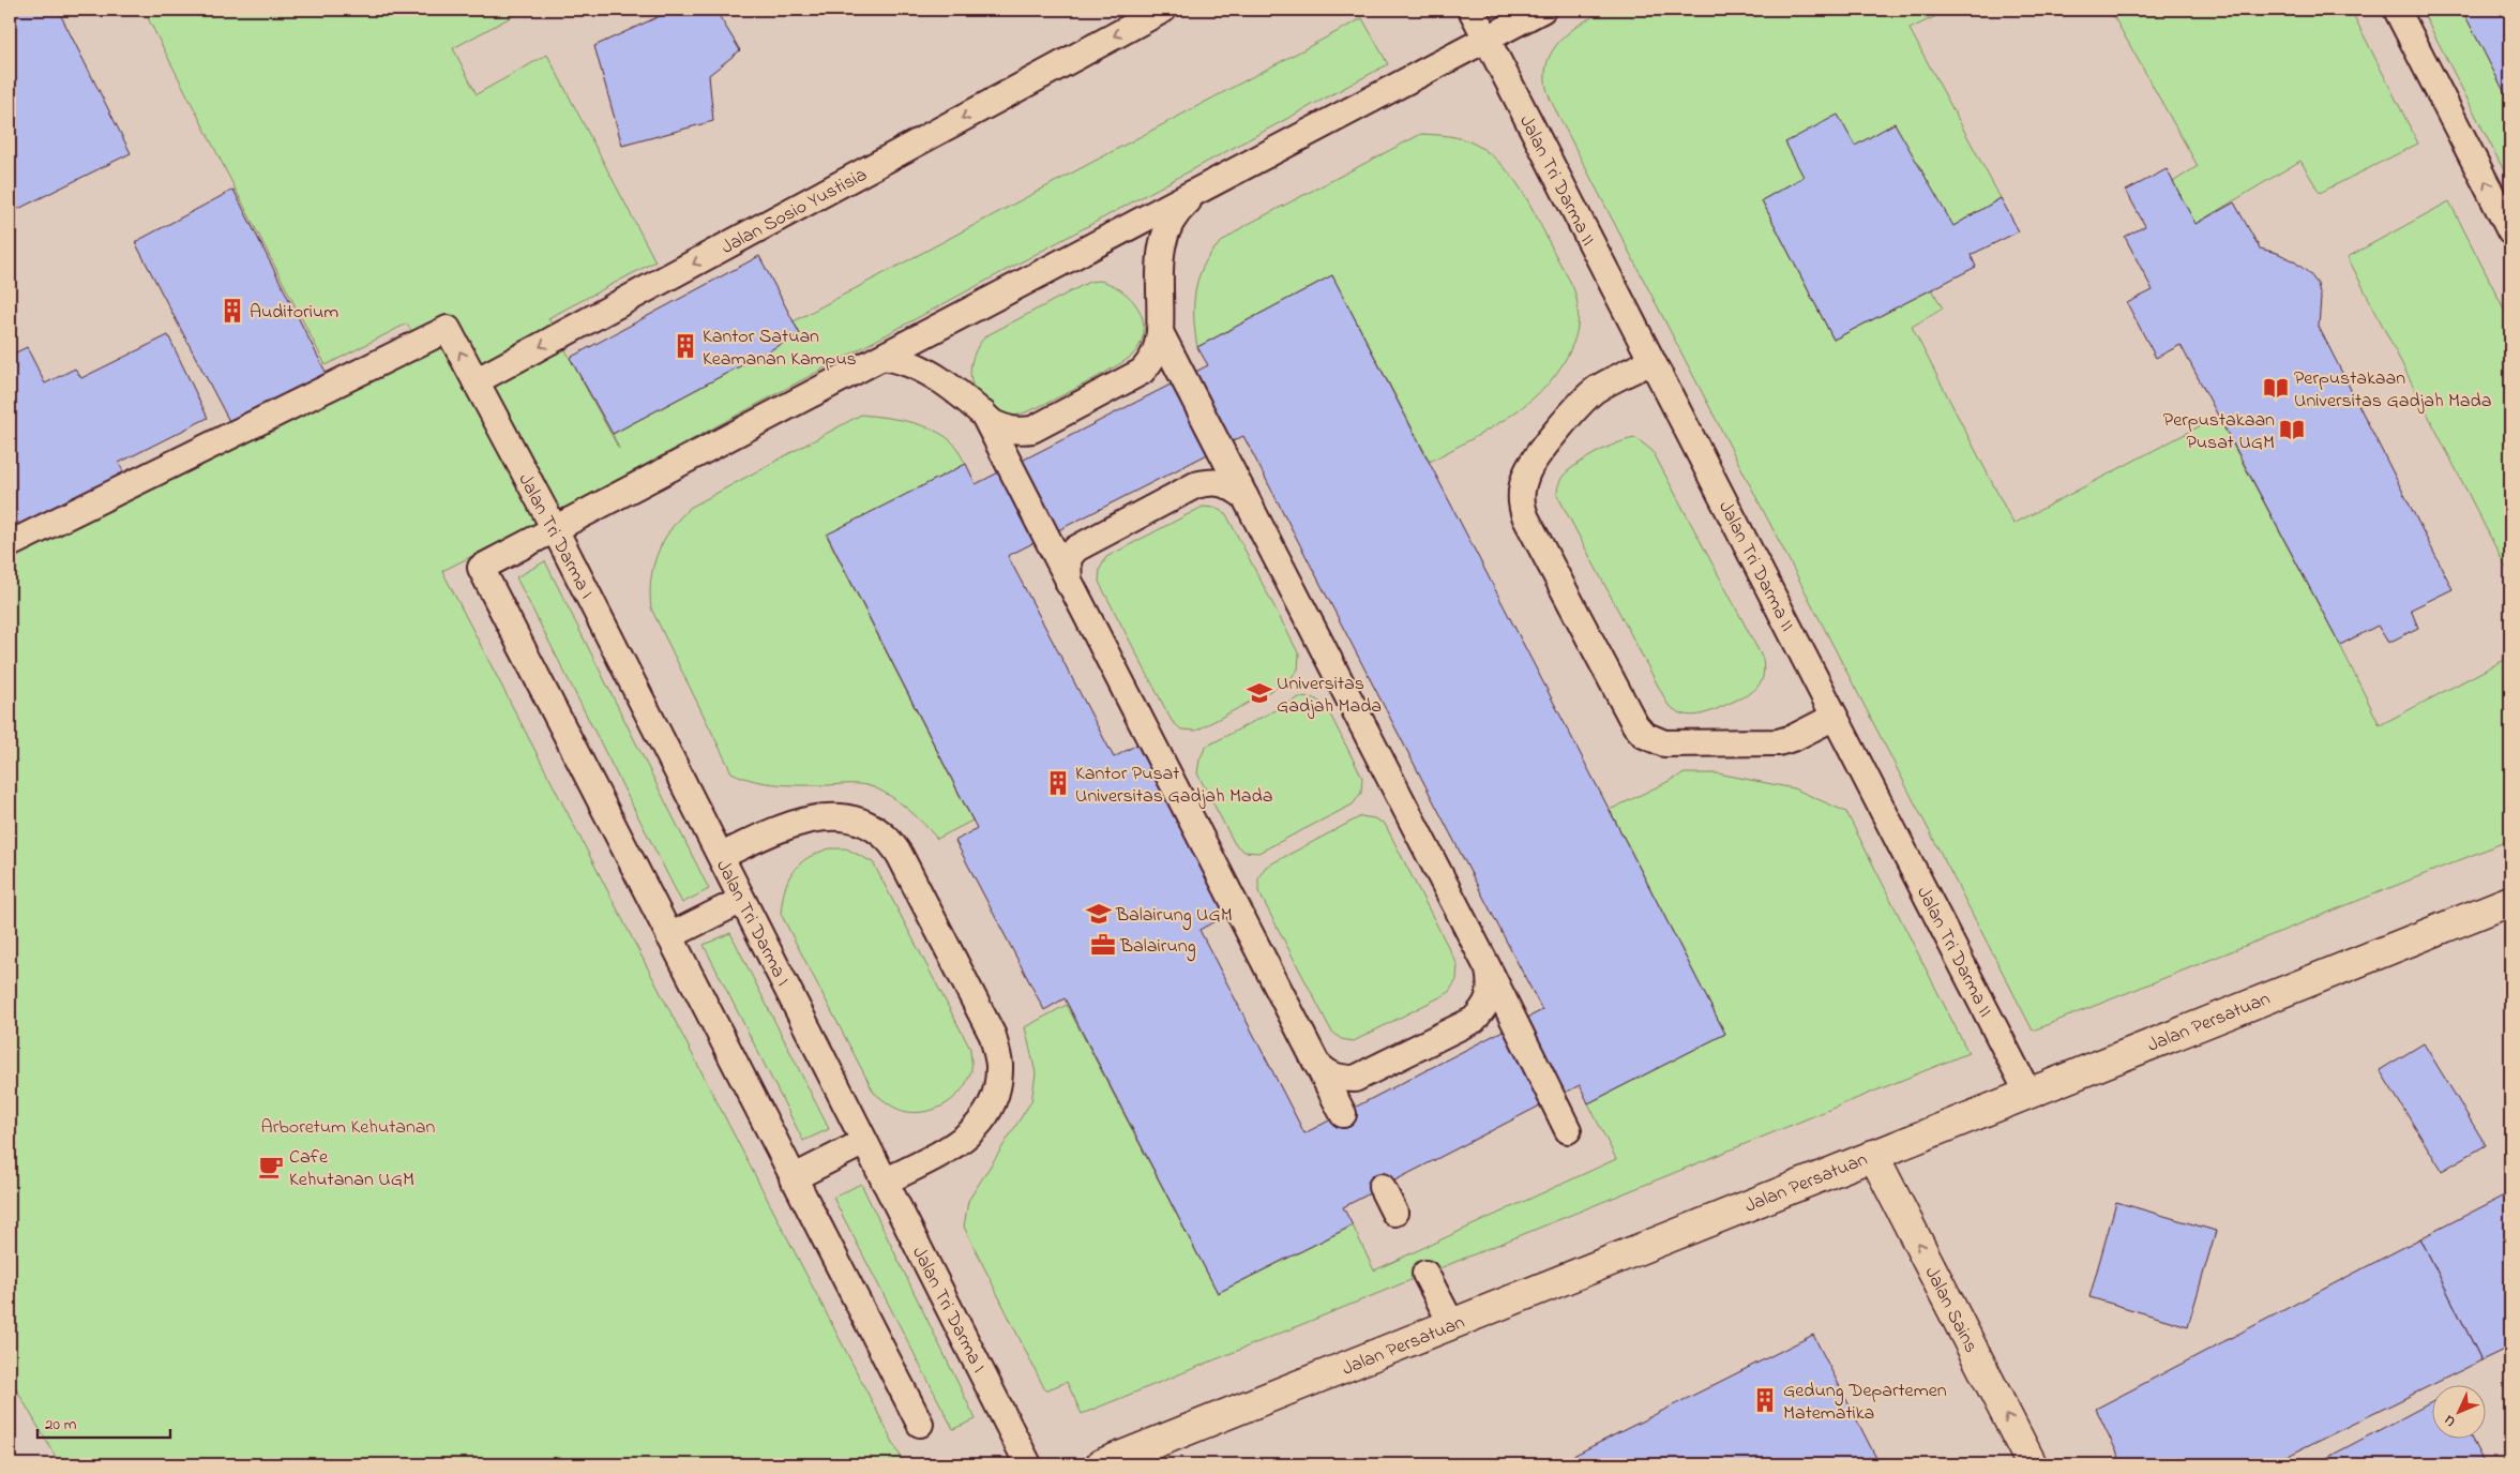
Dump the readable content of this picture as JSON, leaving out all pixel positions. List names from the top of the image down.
{
  "streets": {
    "main road": ["Jalan Persatuan", "Jalan Sains"],
    "lane": ["Jalan Tri Darma II", "Jalan Sosio Yustisia", "Jalan Tri Darma I"]
  },
  "crossings": [
    ["Jalan Tri Darma II", "Jalan Persatuan"],
    ["Jalan Sosio Yustisia", "Jalan Tri Darma I"],
    ["Jalan Persatuan", "Jalan Sains"]
  ],
  "one_way": ["Jalan Sains"],
  "parks": ["Arboretum Kehutanan"],
  "places": {
    "building": [
      "Auditorium",
      "Kantor Satuan Keamanan Kampus",
      "Kantor Pusat Universitas Gadjah Mada",
      "Gedung Departemen Matematika"
    ],
    "library": ["Perpustakaan Universitas Gadjah Mada", "Perpustakaan Pusat UGM"],
    "school or university": ["Universitas Gadjah Mada", "Balairung UGM"],
    "office": ["Balairung"],
    "cafe": ["Cafe Kehutanan UGM"]
  },
  "scale_bar": "20 m",
  "north": "bottom left"
}
